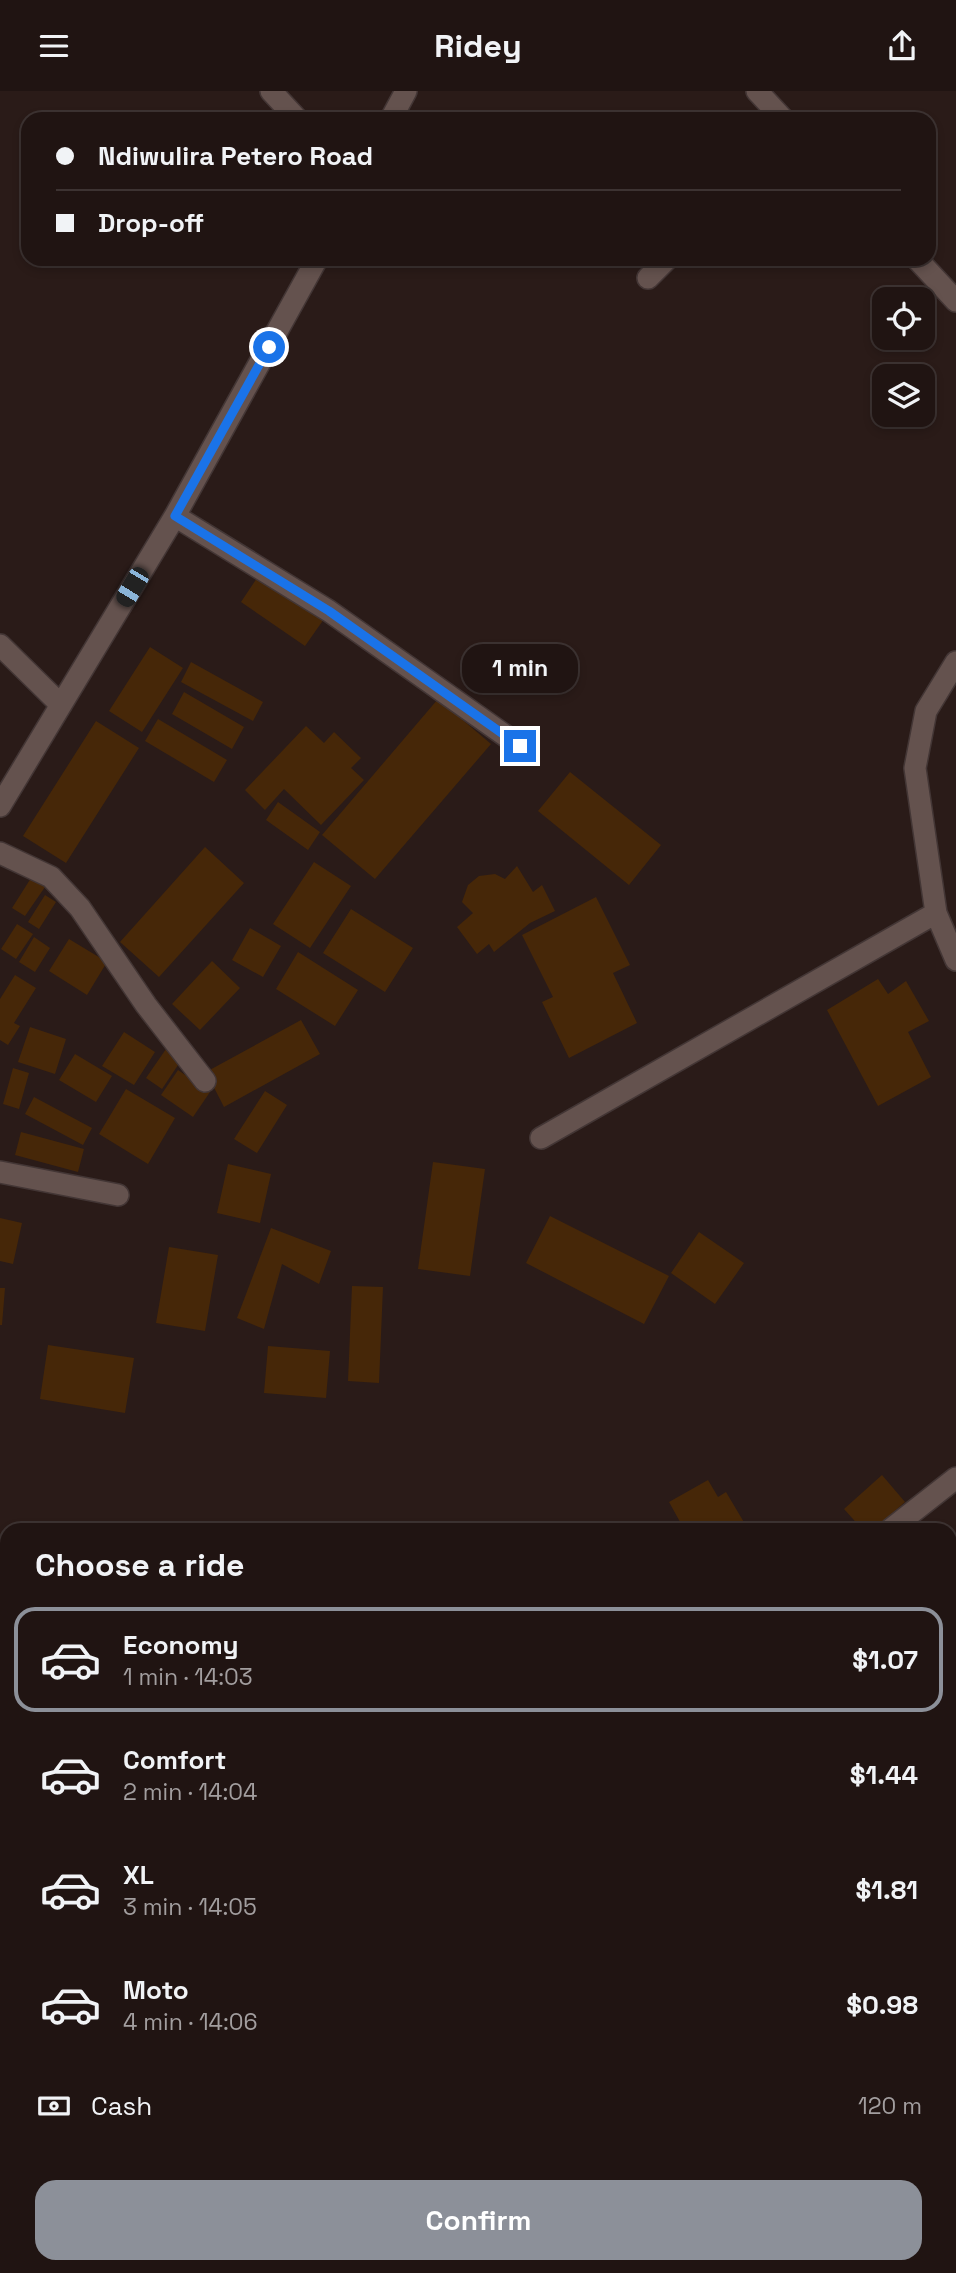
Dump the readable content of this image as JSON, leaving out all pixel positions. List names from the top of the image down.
{
  "page": {
    "header": "Ridey",
    "banner": ["Ndiwulira Petero Road", "Drop-off"],
    "bubble": "1 min",
    "heading": "Choose a ride",
    "list": [
      {
        "name": "Economy",
        "note": "1 min · 14:03",
        "value": "$1.07"
      },
      {
        "name": "Comfort",
        "note": "2 min · 14:04",
        "value": "$1.44"
      },
      {
        "name": "XL",
        "note": "3 min · 14:05",
        "value": "$1.81"
      },
      {
        "name": "Moto",
        "note": "4 min · 14:06",
        "value": "$0.98"
      }
    ],
    "pay": ["Cash", "120 m"],
    "buttons": "Confirm"
  }
}
